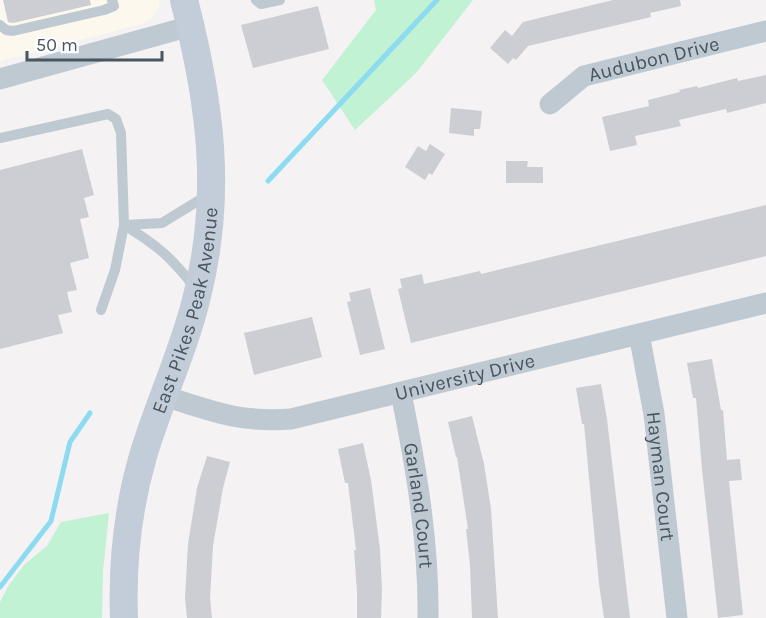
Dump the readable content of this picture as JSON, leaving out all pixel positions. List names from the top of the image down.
{
  "streets": {
    "main road": ["East Pikes Peak Avenue"],
    "street": [
      "Audubon Drive",
      "University Drive",
      "Hayman Court",
      "Garland Court"
    ]
  },
  "crossings": [
    ["East Pikes Peak Avenue", "University Drive"],
    ["University Drive", "Hayman Court"],
    ["University Drive", "Garland Court"]
  ],
  "scale_bar": "50 m"
}
